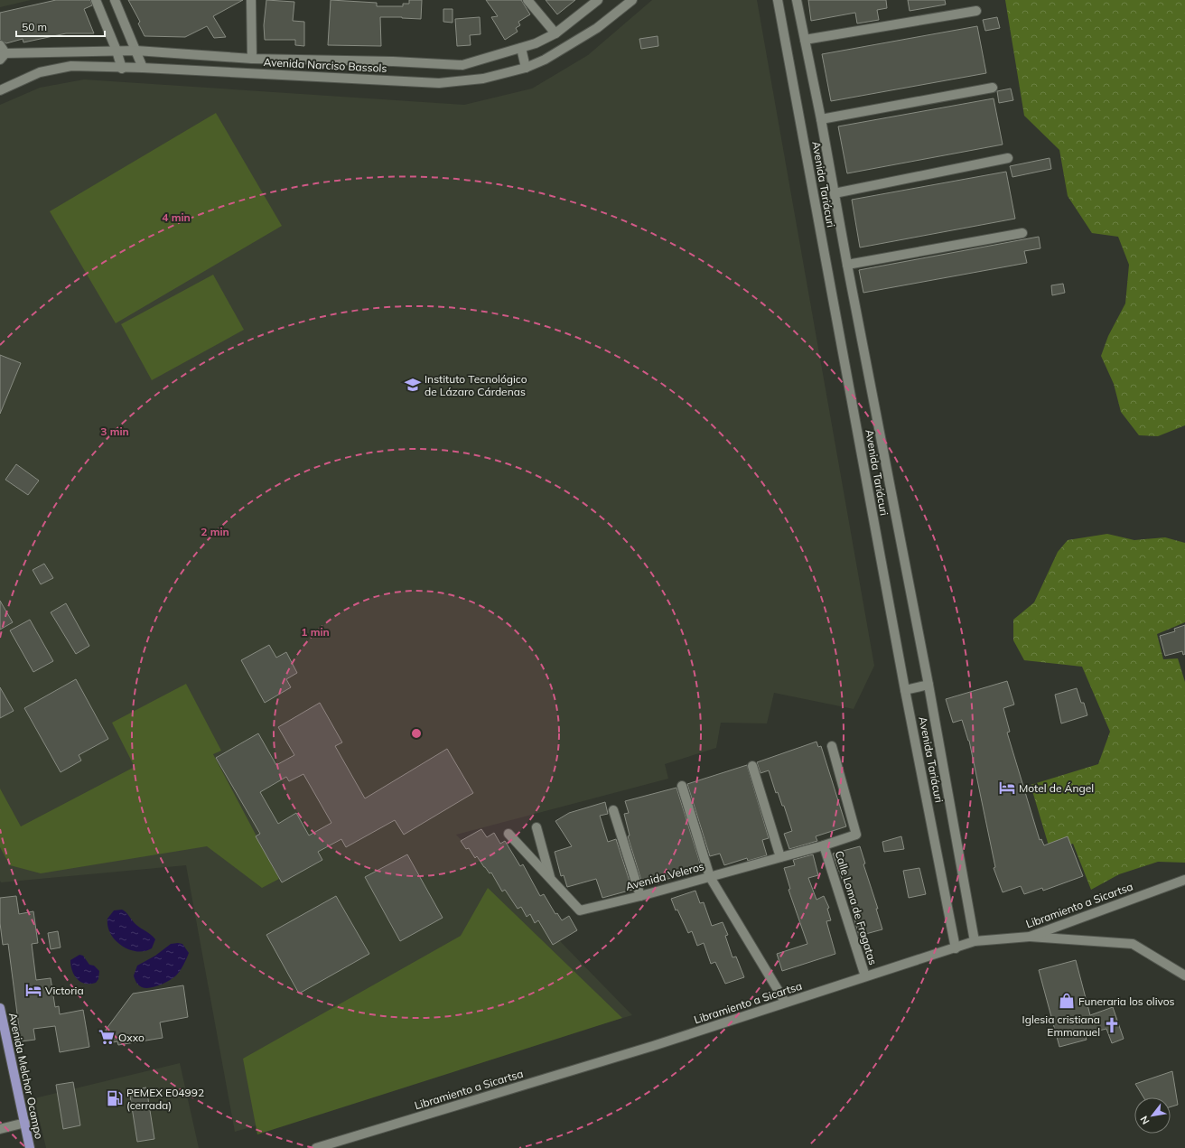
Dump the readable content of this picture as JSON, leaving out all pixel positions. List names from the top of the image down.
{
  "streets": {
    "main road": ["Avenida Melchor Ocampo"],
    "street": [
      "Avenida Narciso Bassols",
      "Avenida Tariácuri",
      "Avenida Veleros",
      "Libramiento a Sicartsa",
      "Calle Loma de Fragatas"
    ]
  },
  "crossings": [
    ["Avenida Tariácuri", "Libramiento a Sicartsa"],
    ["Avenida Veleros", "Calle Loma de Fragatas"],
    ["Libramiento a Sicartsa", "Calle Loma de Fragatas"]
  ],
  "places": {
    "school or university": ["Instituto Tecnológico de Lázaro Cárdenas"],
    "hotel": ["Motel de Ángel", "Victoria"],
    "shop": ["Funeraria los olivos"],
    "church": ["Iglesia cristiana Emmanuel"],
    "supermarket": ["Oxxo"],
    "fuel station": ["PEMEX E04992 (cerrada)"]
  },
  "scale_bar": "50 m",
  "north": "bottom left",
  "rings": [
    "4 min",
    "3 min",
    "2 min",
    "1 min"
  ]
}
